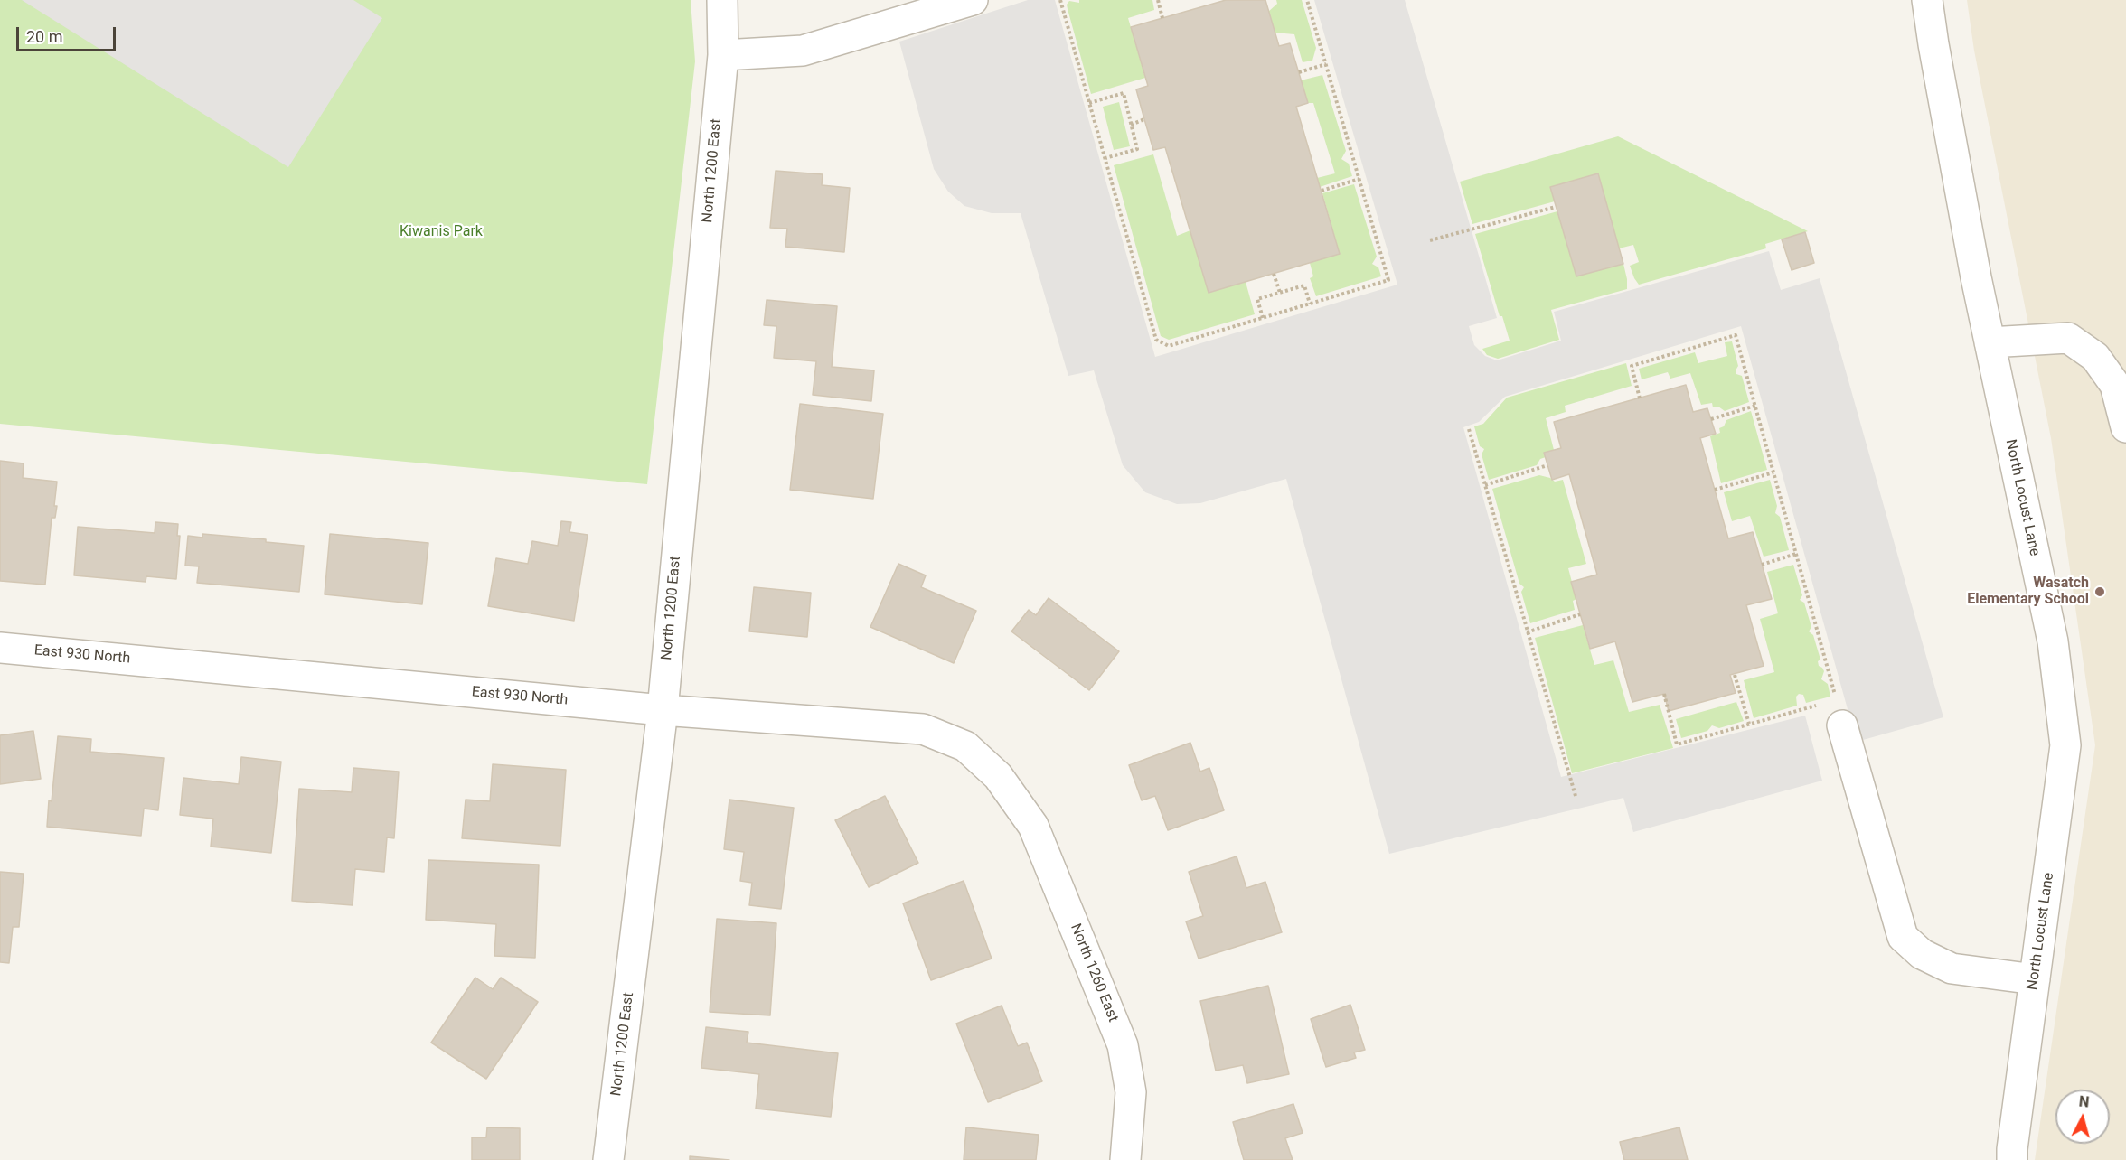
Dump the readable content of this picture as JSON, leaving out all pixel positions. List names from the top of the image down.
{
  "streets": {
    "street": [
      "North 1200 East",
      "North Locust Lane",
      "East 930 North",
      "North 1260 East"
    ]
  },
  "crossings": [
    ["North 1200 East", "East 930 North"],
    ["East 930 North", "North 1260 East"]
  ],
  "parks": ["Kiwanis Park"],
  "places": ["Wasatch Elementary School"],
  "scale_bar": "20 m",
  "north": "top"
}
